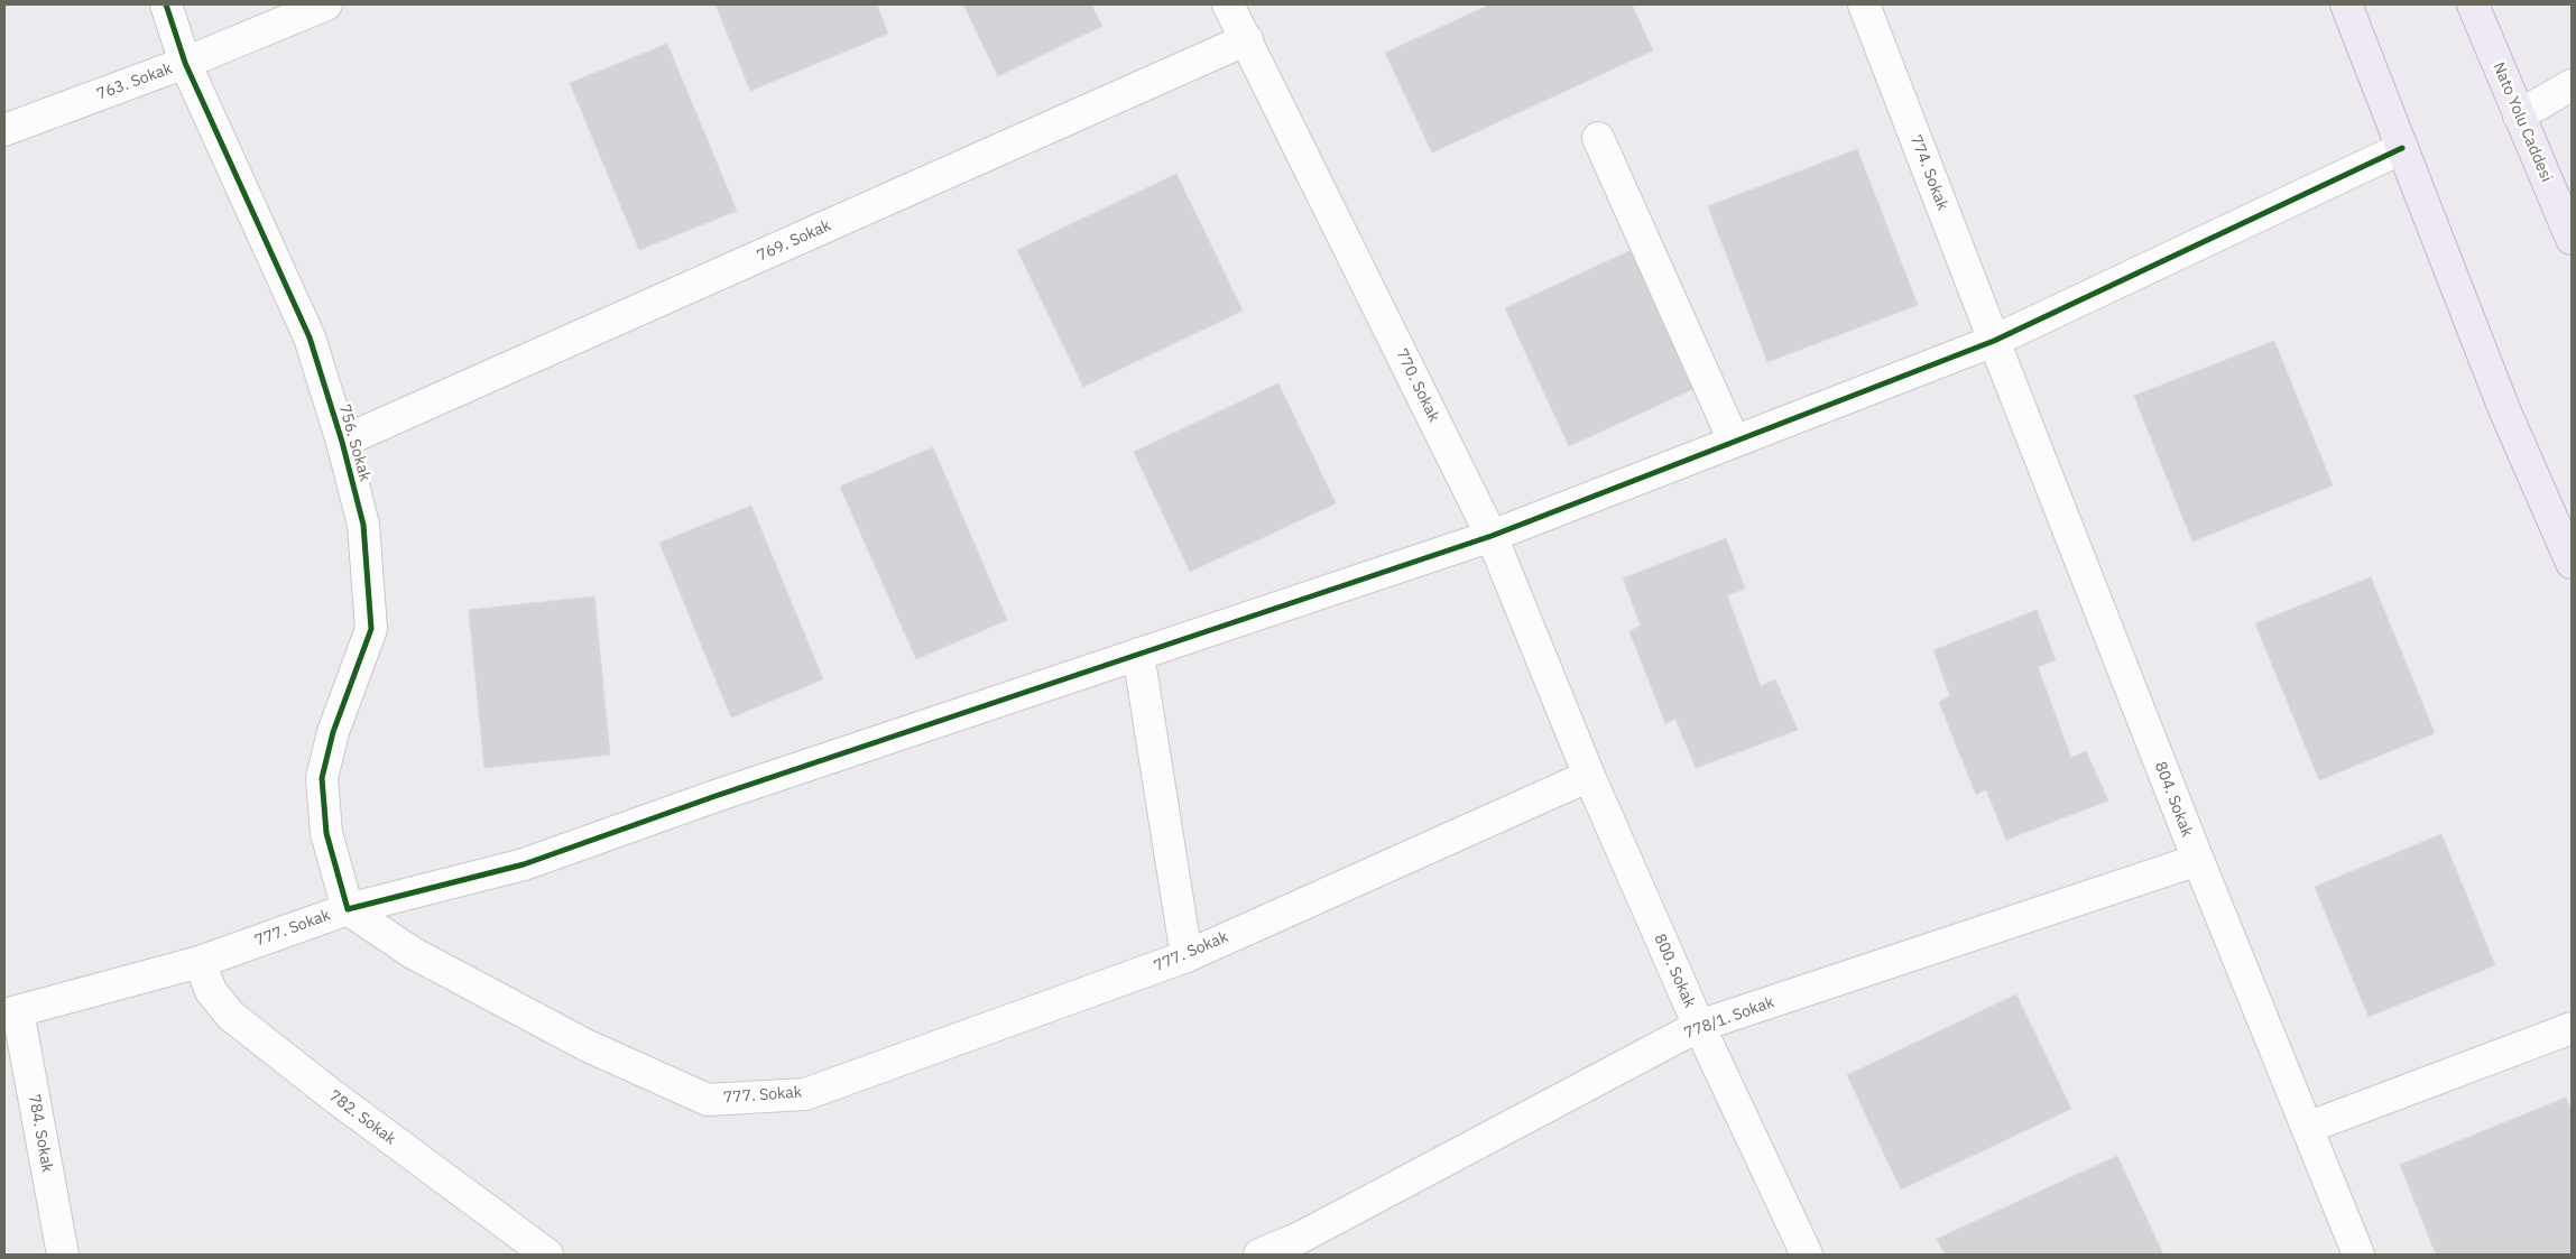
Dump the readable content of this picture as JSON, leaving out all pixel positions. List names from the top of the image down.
{
  "streets": {
    "main road": ["Nato Yolu Caddesi"],
    "street": [
      "763. Sokak",
      "774. Sokak",
      "769. Sokak",
      "770. Sokak",
      "756. Sokak",
      "804. Sokak",
      "777. Sokak",
      "800. Sokak",
      "778/1. Sokak",
      "782. Sokak",
      "784. Sokak"
    ]
  },
  "crossings": [
    ["763. Sokak", "756. Sokak"],
    ["774. Sokak", "804. Sokak"],
    ["769. Sokak", "770. Sokak"],
    ["769. Sokak", "756. Sokak"],
    ["770. Sokak", "777. Sokak"],
    ["770. Sokak", "800. Sokak"],
    ["756. Sokak", "777. Sokak"],
    ["804. Sokak", "778/1. Sokak"],
    ["777. Sokak", "800. Sokak"],
    ["777. Sokak", "782. Sokak"],
    ["777. Sokak", "784. Sokak"],
    ["800. Sokak", "778/1. Sokak"]
  ]
}
